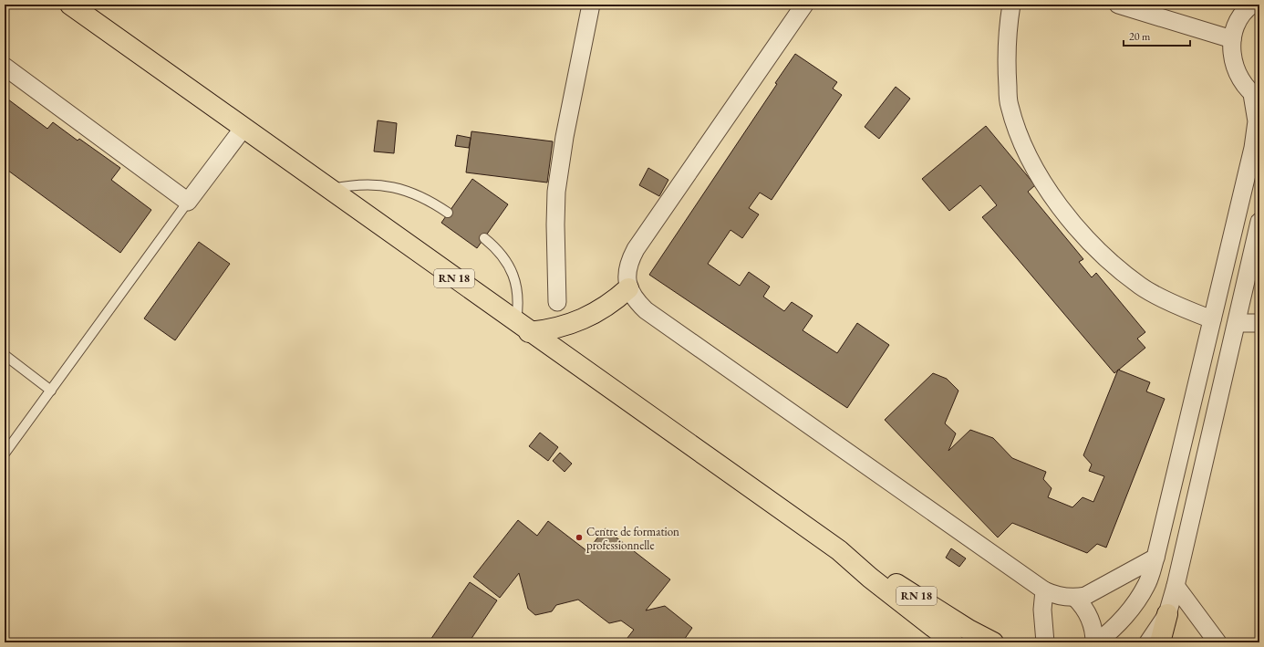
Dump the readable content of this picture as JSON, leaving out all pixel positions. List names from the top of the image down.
{
  "streets": {
    "main road": ["RN 18"]
  },
  "places": ["Centre de formation professionnelle"],
  "scale_bar": "20 m"
}
